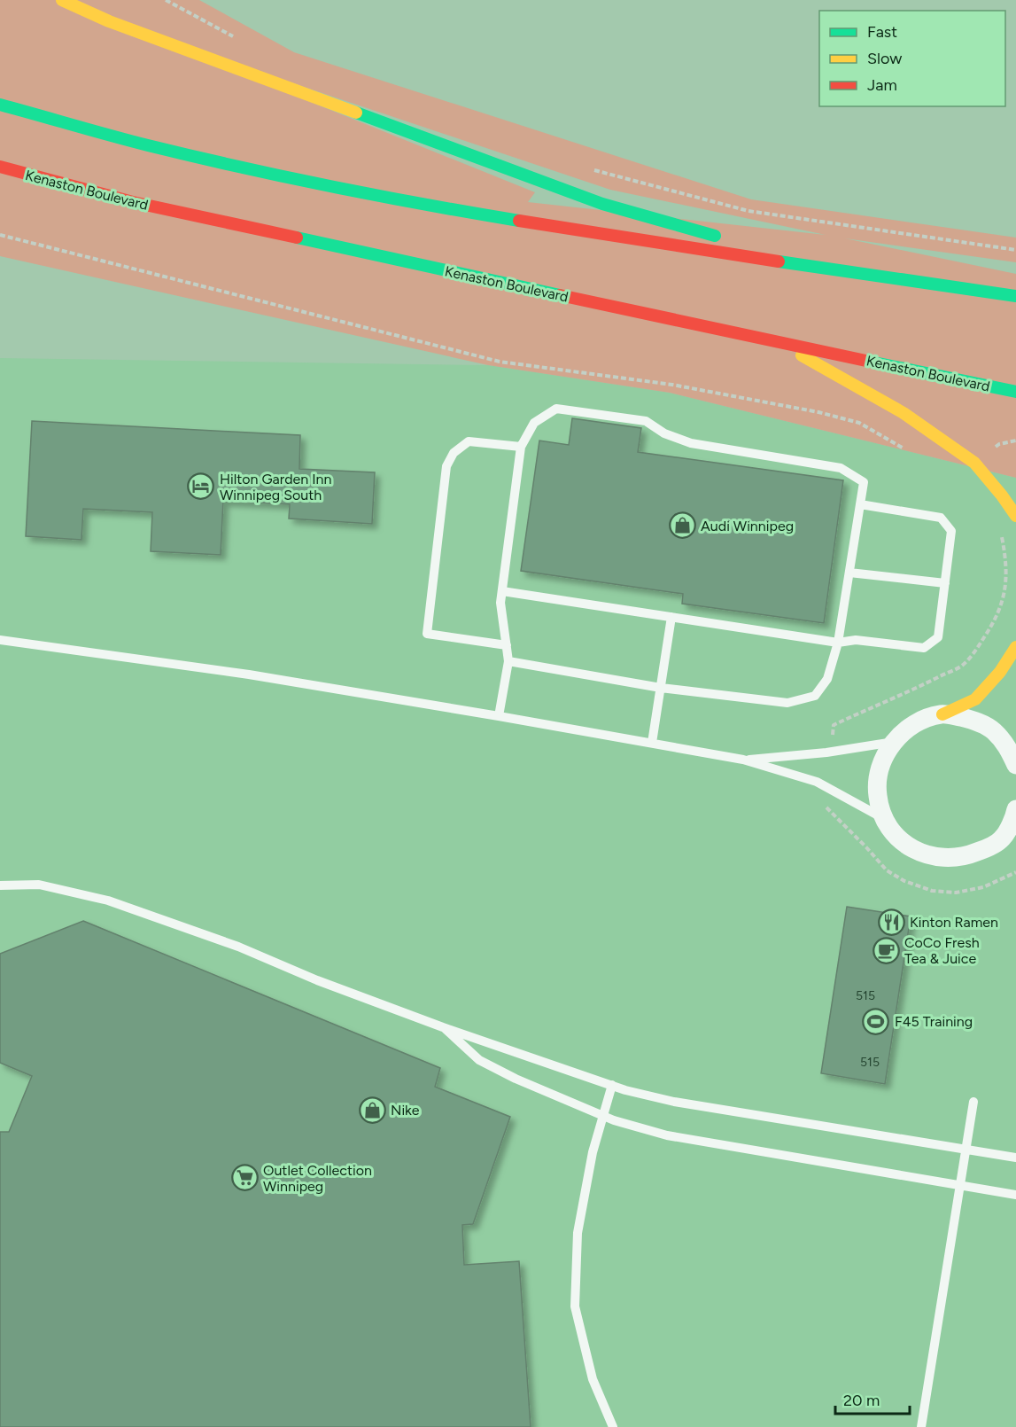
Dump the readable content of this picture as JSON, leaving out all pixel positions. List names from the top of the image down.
{
  "streets": {
    "main road": ["Kenaston Boulevard"]
  },
  "places": {
    "hotel": ["Hilton Garden Inn Winnipeg South"],
    "shop": ["Audi Winnipeg", "Nike"],
    "restaurant": ["Kinton Ramen"],
    "cafe": ["CoCo Fresh Tea & Juice"],
    "sports": ["F45 Training"],
    "supermarket": ["Outlet Collection Winnipeg"]
  },
  "house_numbers": ["515", "515"],
  "legend": ["Fast", "Slow", "Jam"],
  "scale_bar": "20 m"
}
